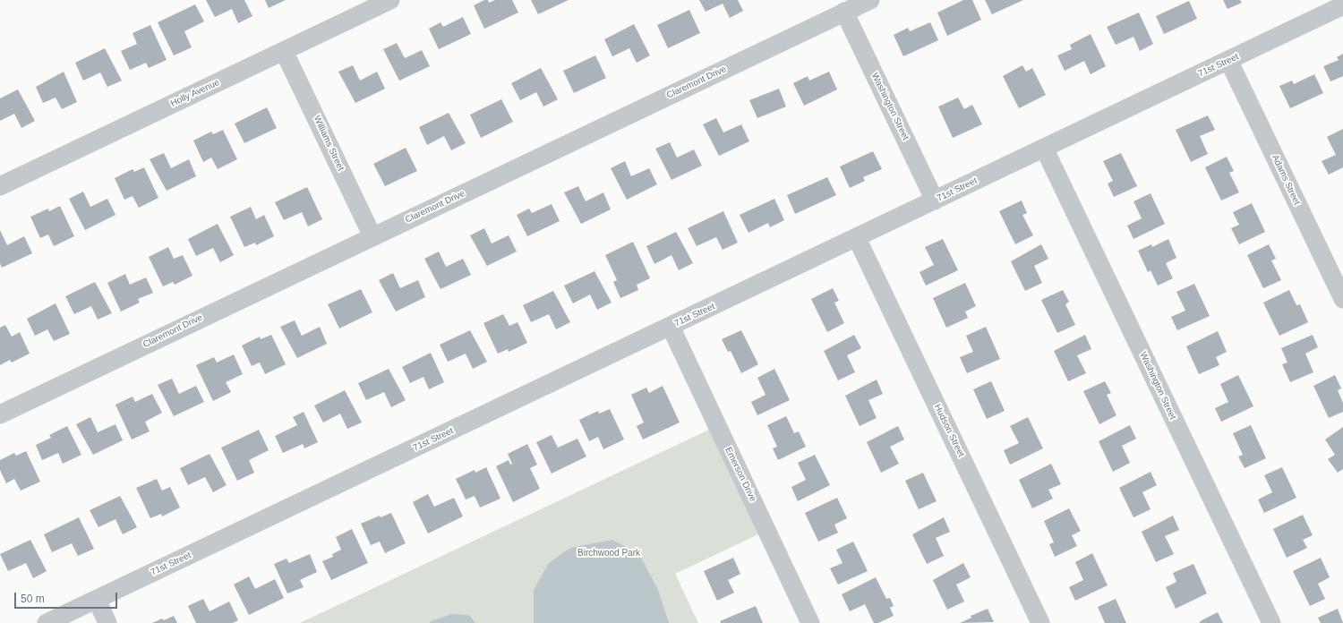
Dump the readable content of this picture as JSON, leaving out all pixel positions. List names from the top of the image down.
{
  "streets": {
    "street": [
      "71st Street",
      "Claremont Drive",
      "Holly Avenue",
      "Washington Street",
      "Williams Street",
      "Adams Street",
      "Hudson Street",
      "Emerson Drive"
    ]
  },
  "crossings": [
    ["71st Street", "Washington Street"],
    ["71st Street", "Adams Street"],
    ["71st Street", "Hudson Street"],
    ["71st Street", "Emerson Drive"],
    ["Claremont Drive", "Washington Street"],
    ["Claremont Drive", "Williams Street"],
    ["Holly Avenue", "Williams Street"]
  ],
  "parks": ["Birchwood Park"],
  "scale_bar": "50 m"
}
